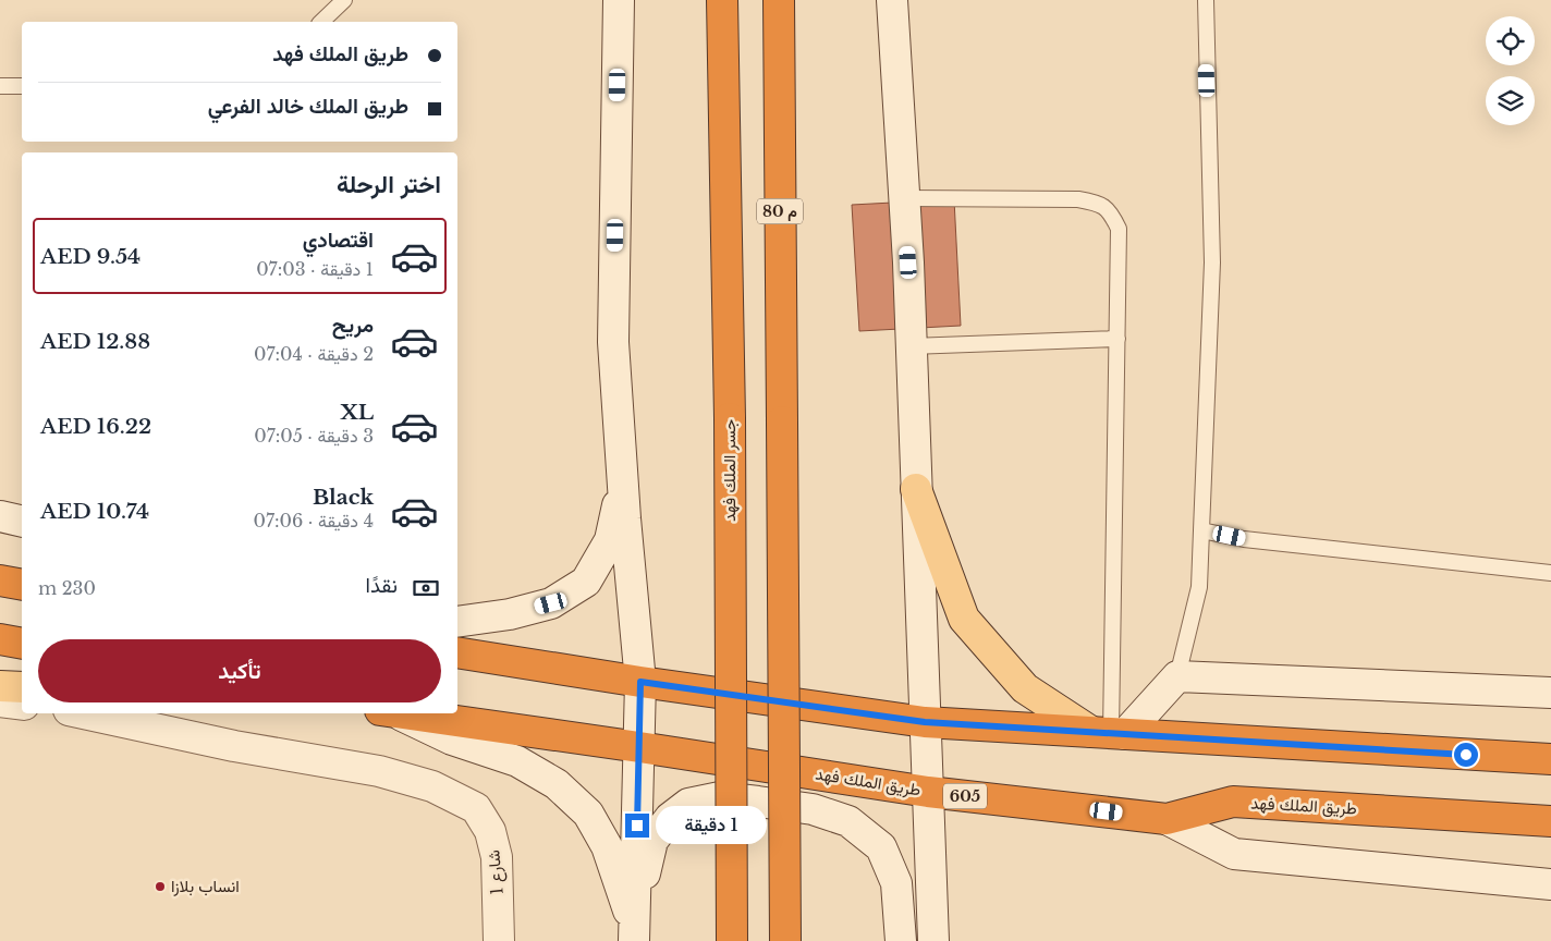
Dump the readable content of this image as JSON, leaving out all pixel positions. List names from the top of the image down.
{
  "streets": {
    "highway": [
      "م 80",
      "جسر الملك فهد",
      "طريق الملك فهد",
      "605"
    ],
    "main road": ["شارع 1"]
  },
  "places": ["انساب بلازا"],
  "page": {
    "banner": ["طريق الملك فهد", "طريق الملك خالد الفرعي"],
    "heading": "اختر الرحلة",
    "list": [
      {
        "name": "اقتصادي",
        "note": "1 دقيقة · 07:03",
        "value": "AED 9.54"
      },
      {
        "name": "مريح",
        "note": "2 دقيقة · 07:04",
        "value": "AED 12.88"
      },
      {
        "name": "XL",
        "note": "3 دقيقة · 07:05",
        "value": "AED 16.22"
      },
      {
        "name": "Black",
        "note": "4 دقيقة · 07:06",
        "value": "AED 10.74"
      }
    ],
    "pay": ["نقدًا", "230 m"],
    "buttons": "تأكيد",
    "bubble": "1 دقيقة"
  }
}
